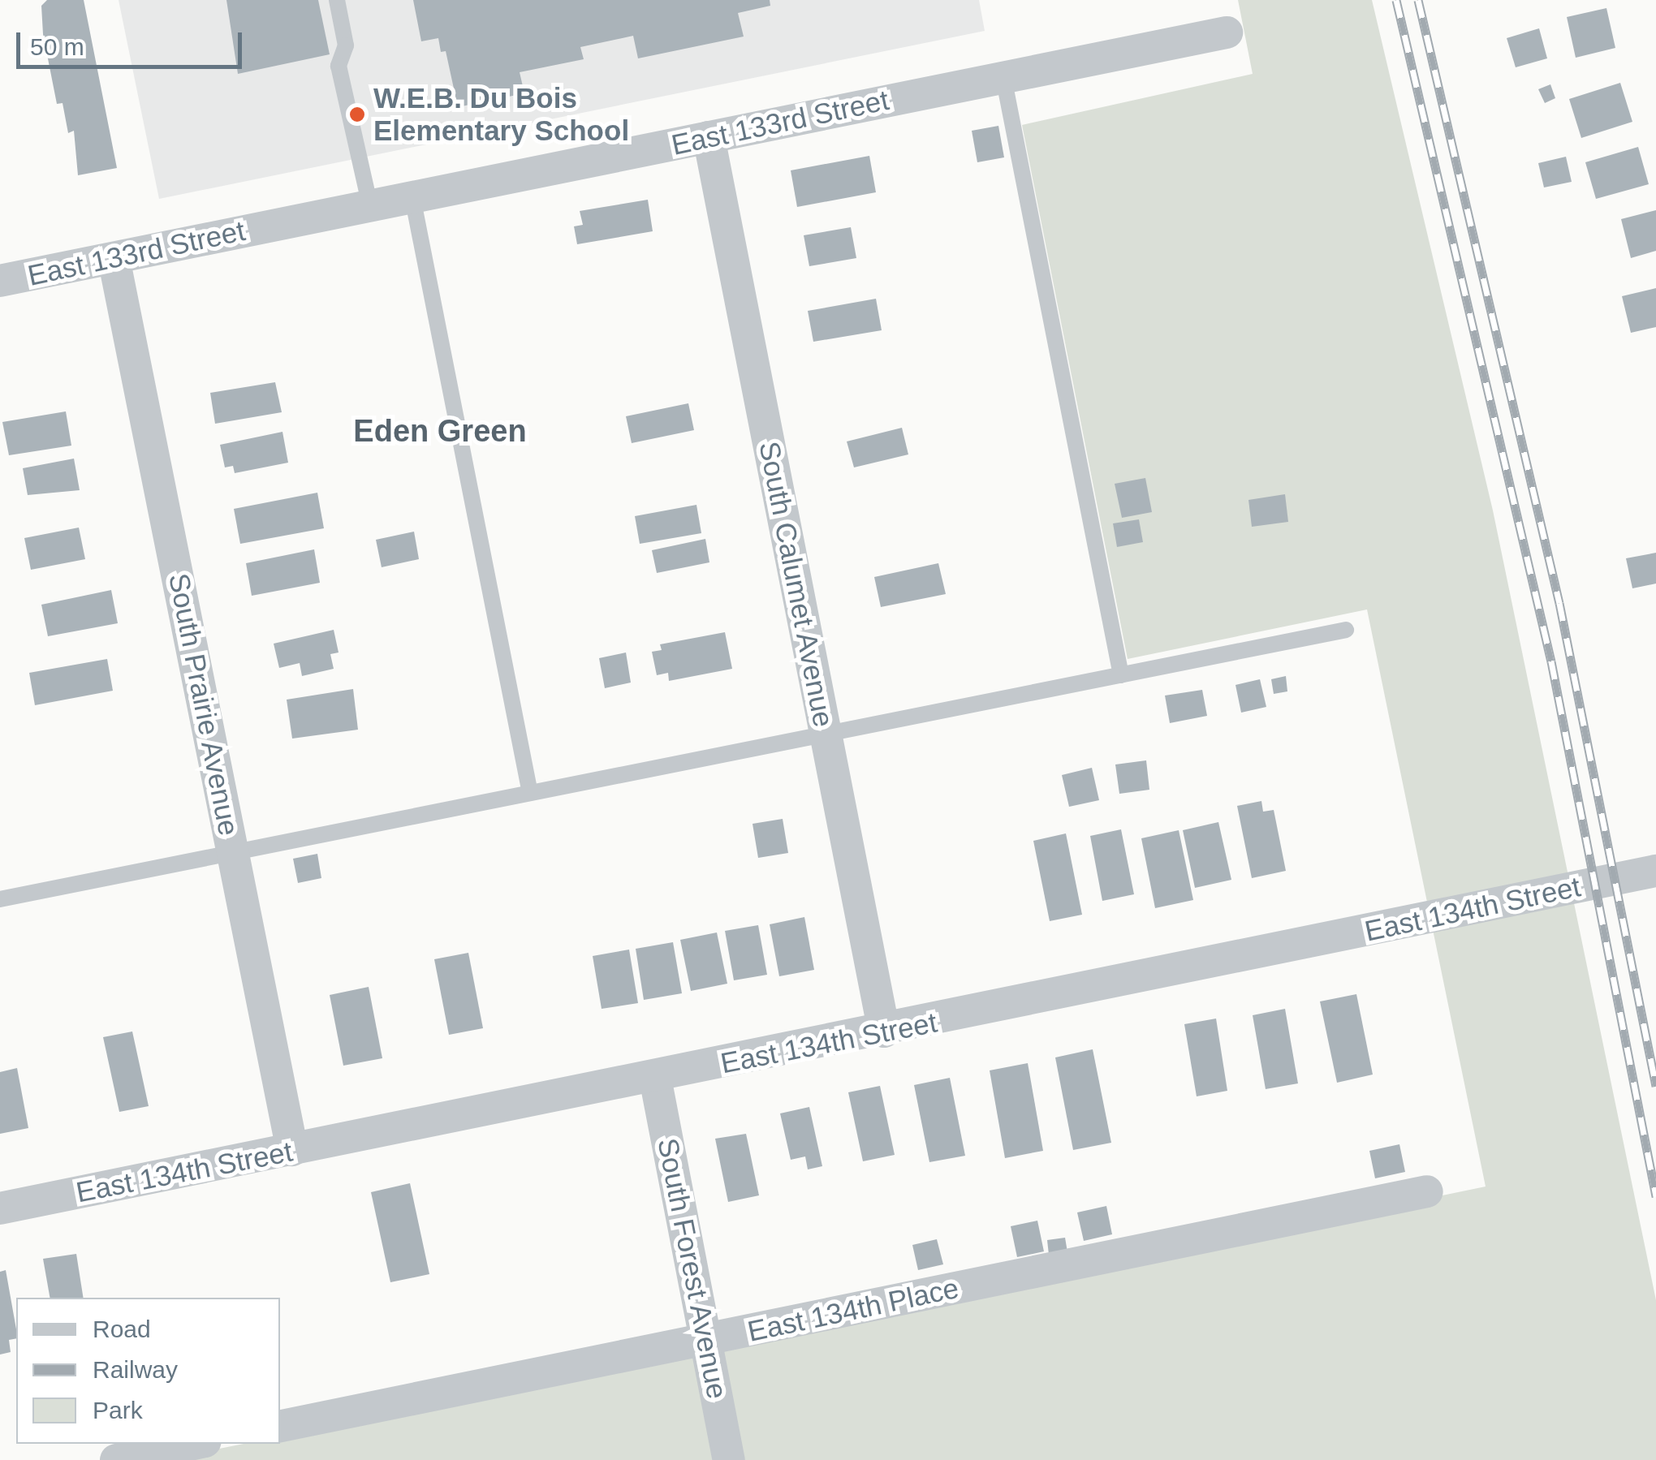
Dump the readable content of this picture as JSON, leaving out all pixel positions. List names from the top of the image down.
{
  "streets": {
    "street": [
      "East 133rd Street",
      "South Calumet Avenue",
      "South Prairie Avenue",
      "East 134th Street",
      "South Forest Avenue",
      "East 134th Place"
    ]
  },
  "crossings": [
    ["East 133rd Street", "South Calumet Avenue"],
    ["East 133rd Street", "South Prairie Avenue"],
    ["South Calumet Avenue", "East 134th Street"],
    ["South Prairie Avenue", "East 134th Street"],
    ["East 134th Street", "South Forest Avenue"],
    ["South Forest Avenue", "East 134th Place"]
  ],
  "districts": ["Eden Green"],
  "places": ["W.E.B. Du Bois Elementary School"],
  "legend": ["Road", "Railway", "Park"],
  "scale_bar": "50 m"
}
